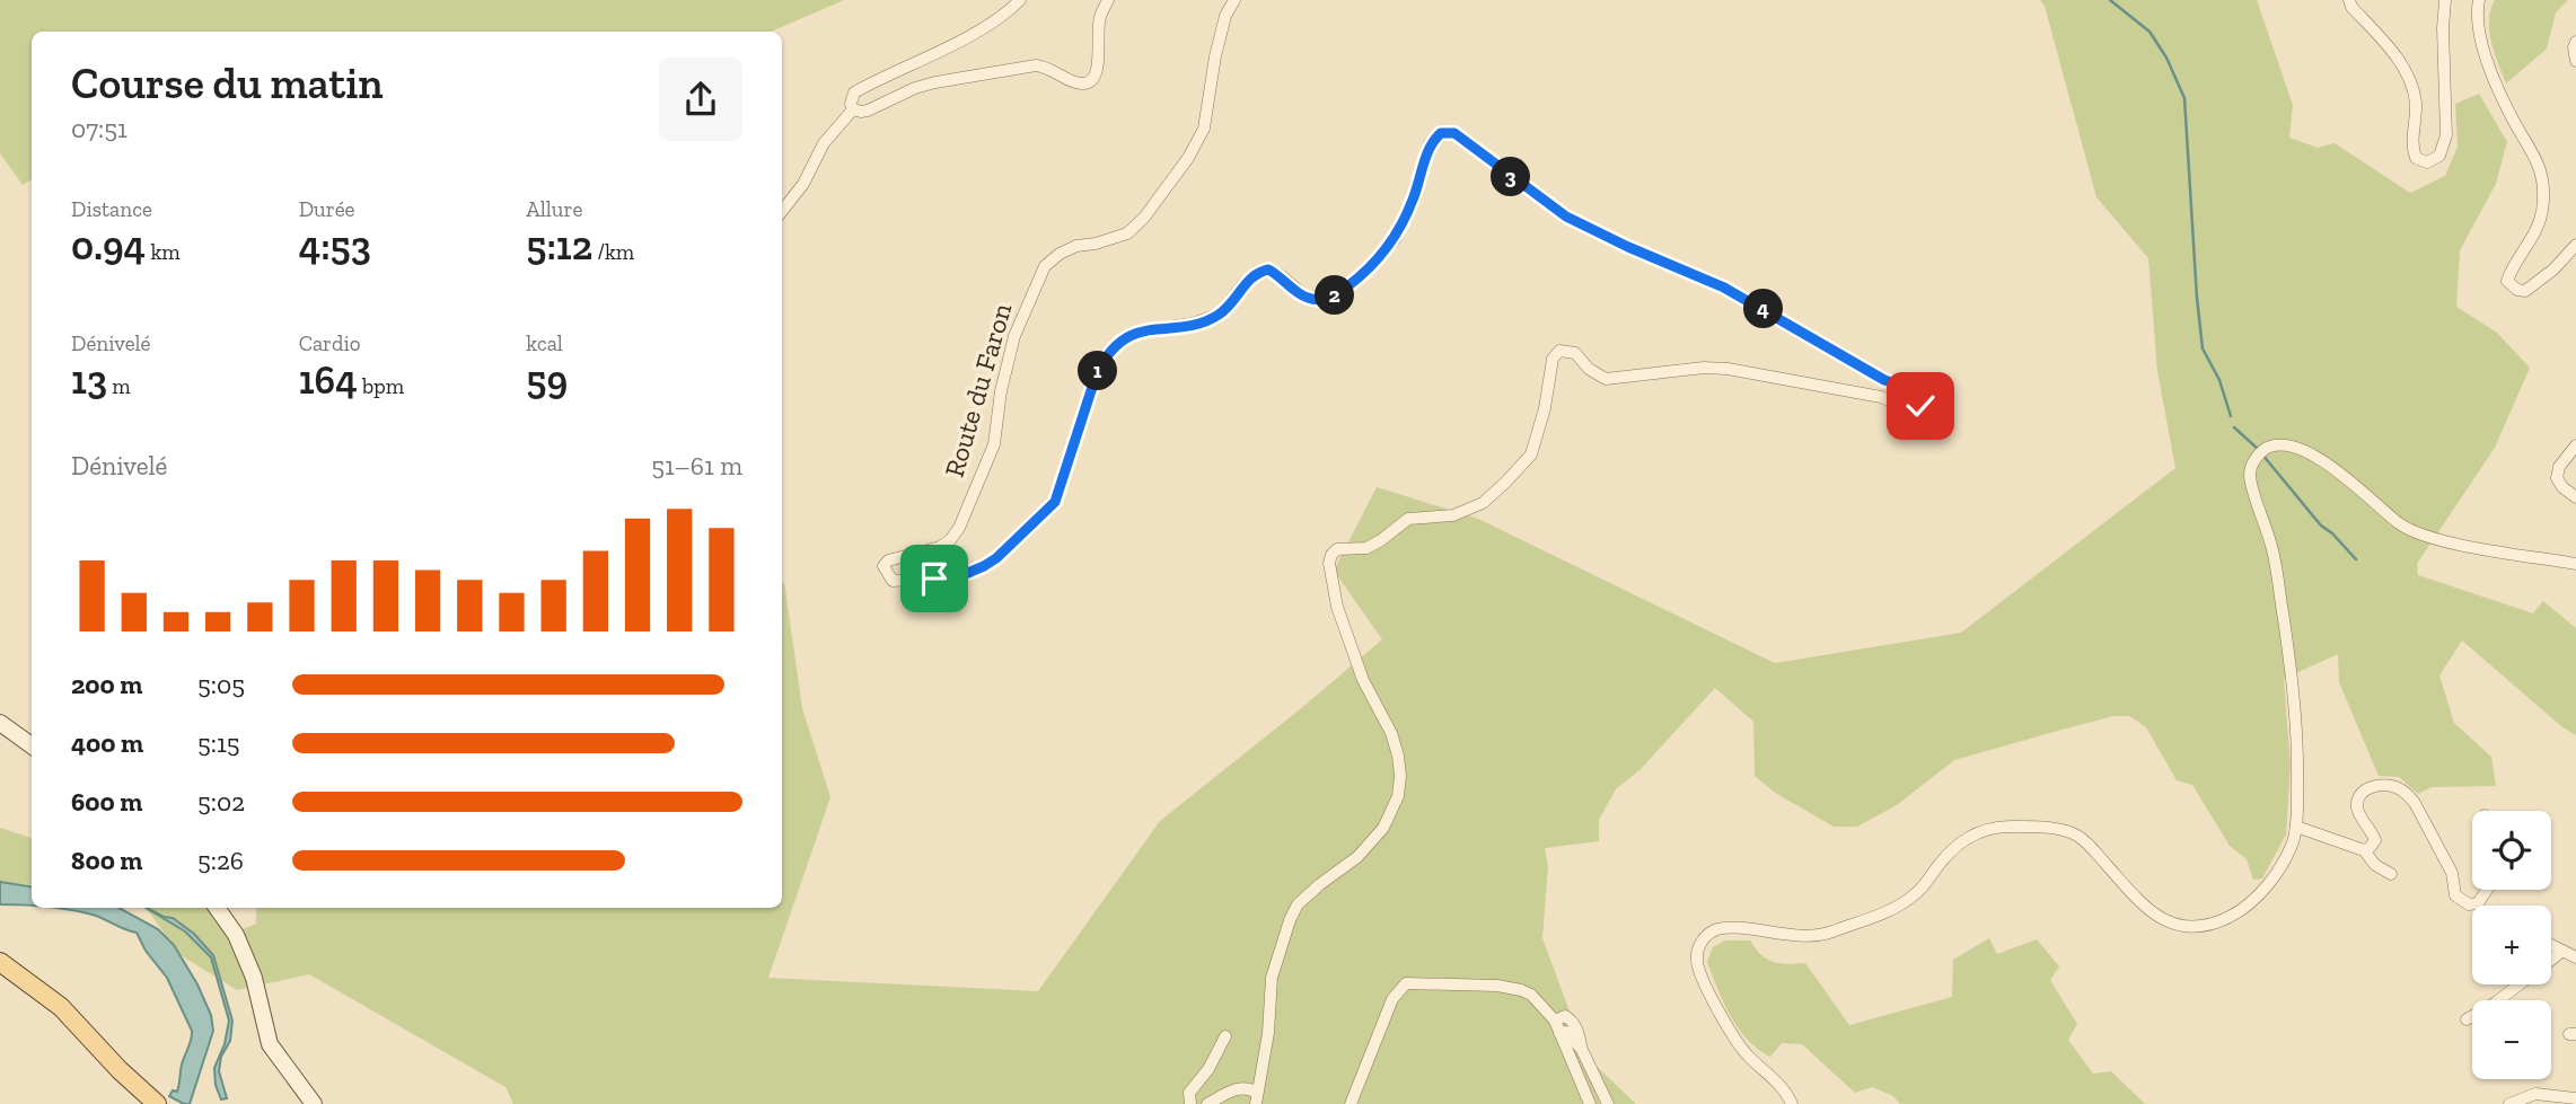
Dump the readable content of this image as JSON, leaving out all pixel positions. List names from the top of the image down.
{
  "streets": {
    "street": ["Route du Faron"]
  },
  "page": {
    "heading": ["Course du matin", "07:51"],
    "pins": [
      "3",
      "2",
      "4",
      "1"
    ],
    "stats": [
      ["Distance", "0.94 km"],
      ["Durée", "4:53"],
      ["Allure", "5:12 /km"],
      ["Dénivelé", "13 m"],
      ["Cardio", "164 bpm"],
      ["kcal", "59"]
    ],
    "chart": ["Dénivelé", "51–61 m"],
    "list": [
      {
        "name": "200 m",
        "note": "5:05"
      },
      {
        "name": "400 m",
        "note": "5:15"
      },
      {
        "name": "600 m",
        "note": "5:02"
      },
      {
        "name": "800 m",
        "note": "5:26"
      }
    ],
    "map_buttons": ["+", "−"]
  }
}
